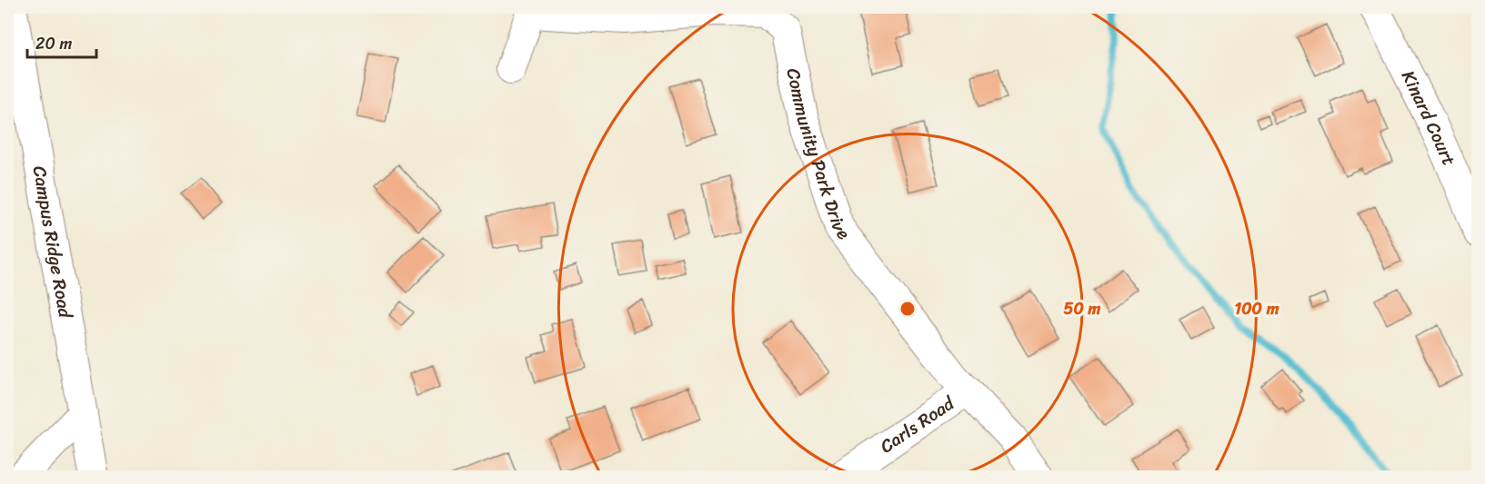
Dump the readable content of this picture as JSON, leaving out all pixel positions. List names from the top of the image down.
{
  "streets": {
    "street": [
      "Kinard Court",
      "Community Park Drive",
      "Campus Ridge Road",
      "Carls Road"
    ]
  },
  "crossings": [
    ["Community Park Drive", "Carls Road"]
  ],
  "scale_bar": "20 m",
  "rings": ["50 m", "100 m"]
}
